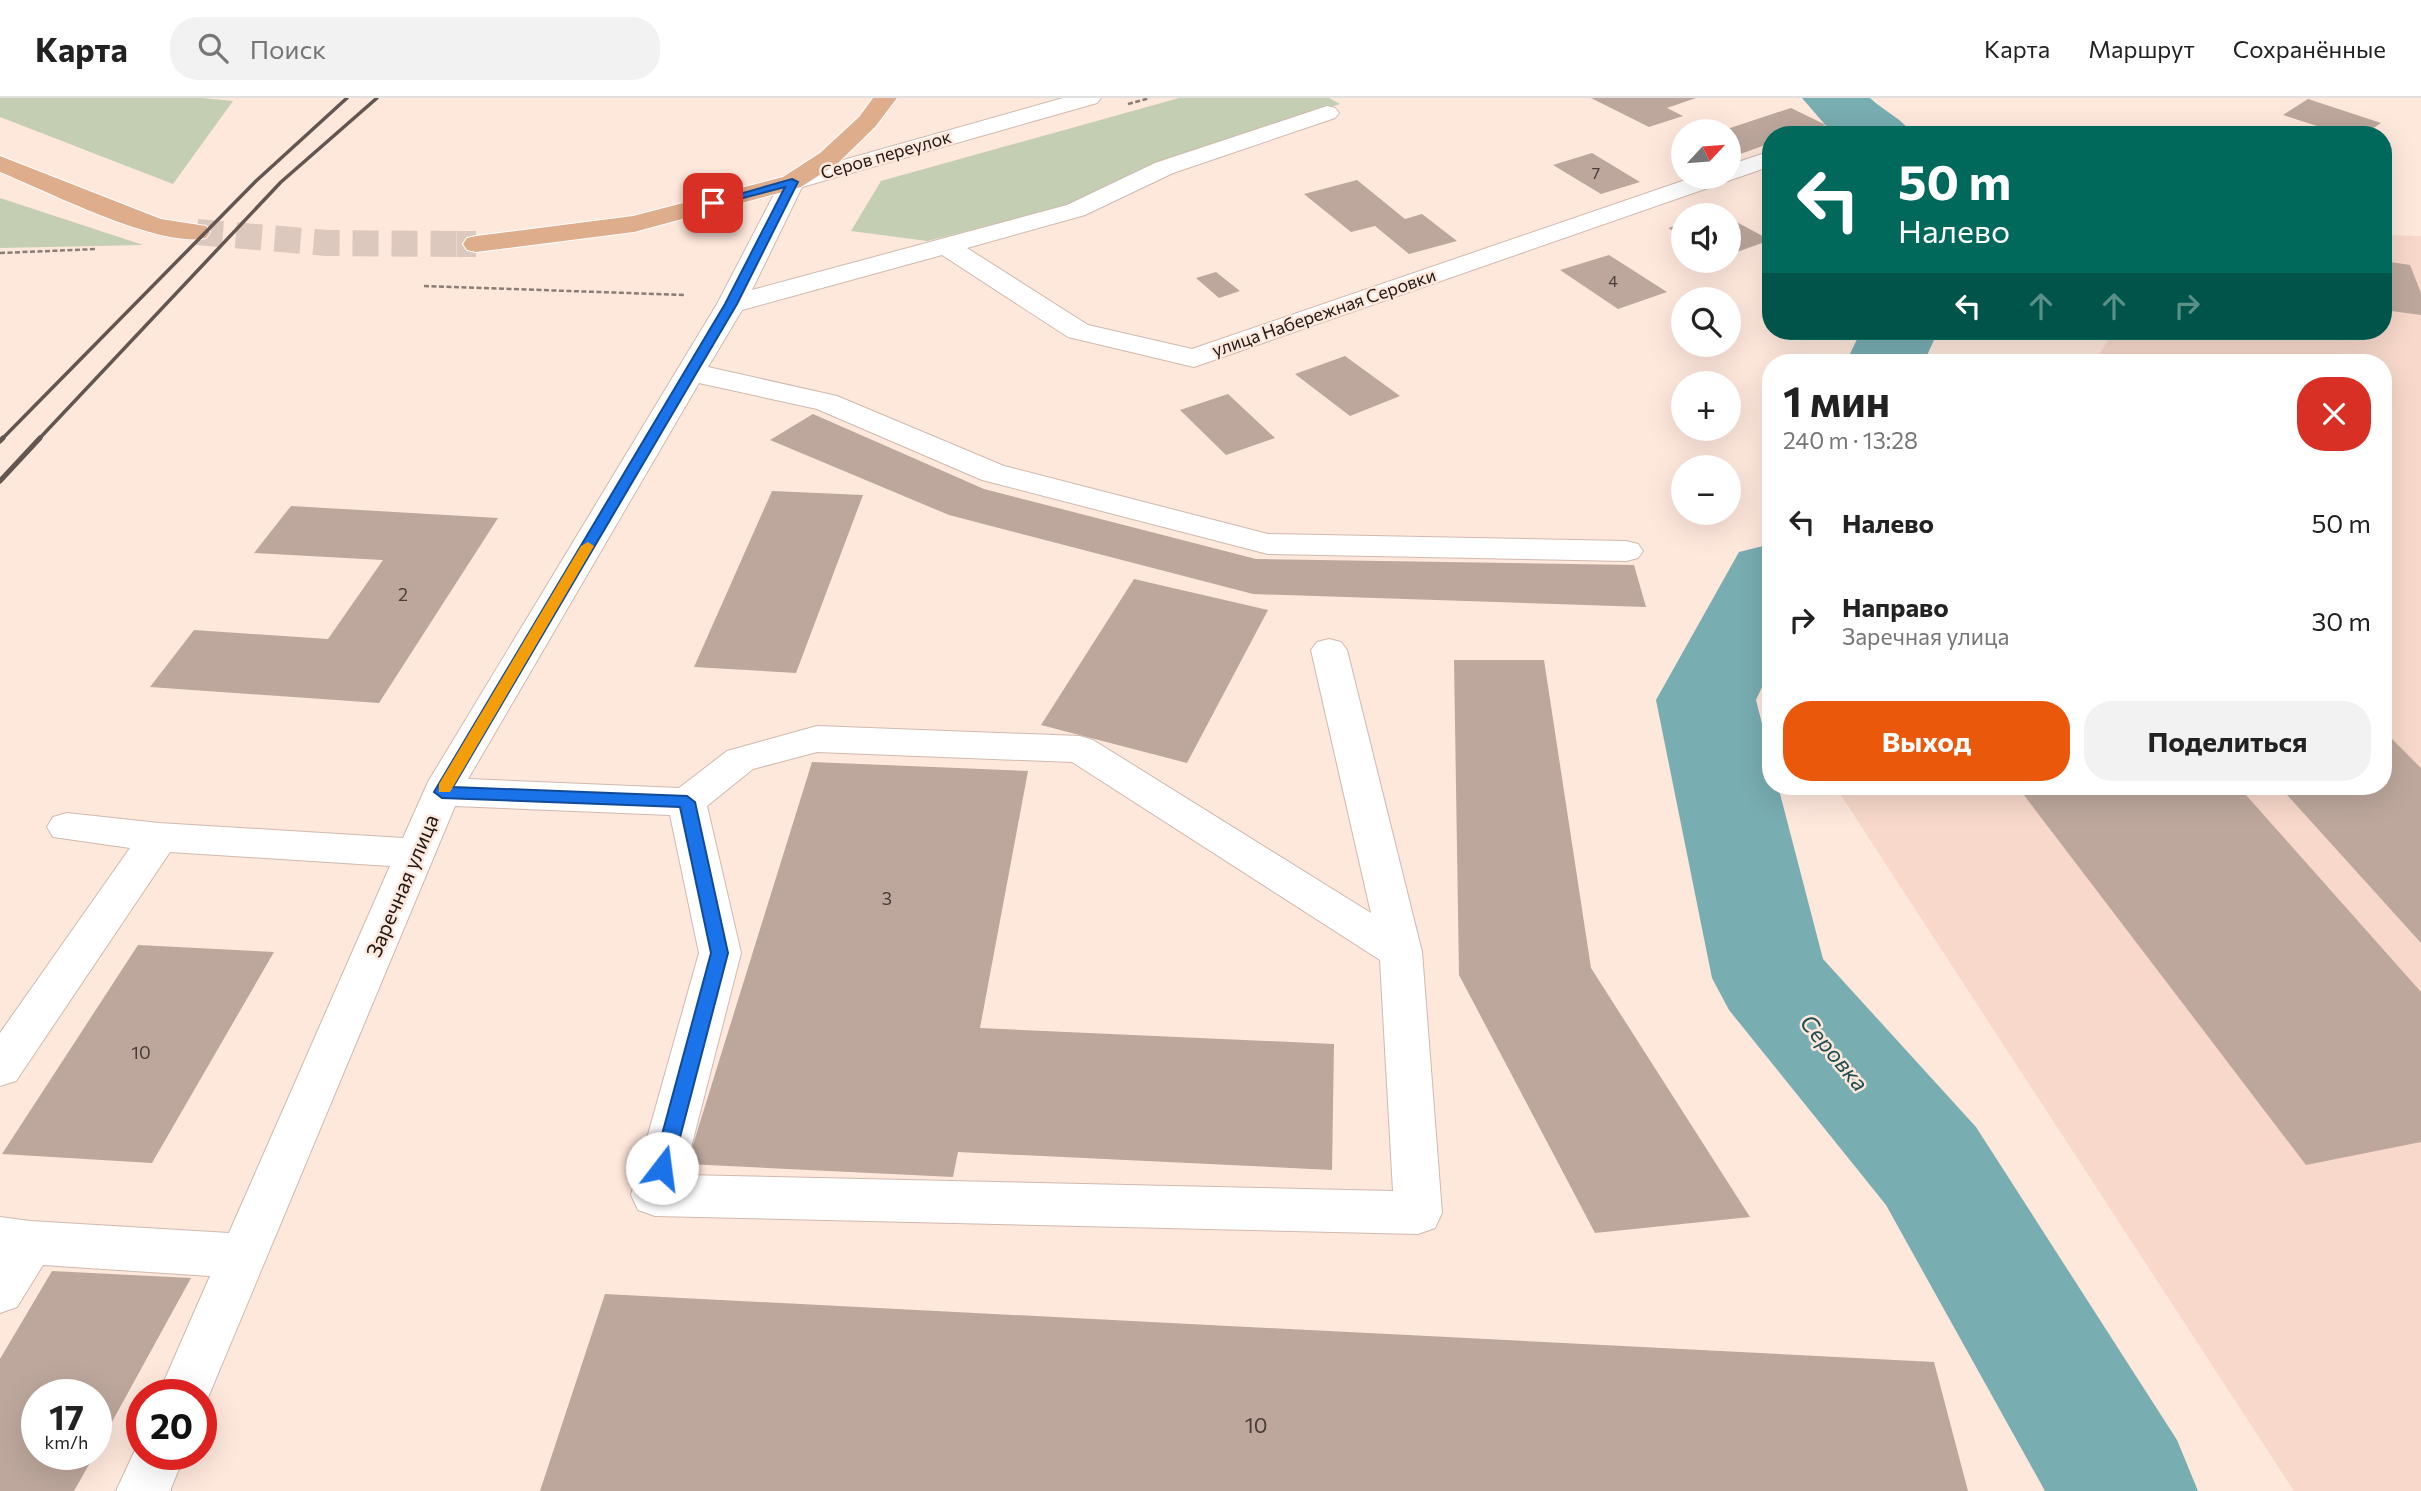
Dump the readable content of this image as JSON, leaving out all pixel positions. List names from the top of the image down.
{
  "streets": {
    "main road": ["Серов переулок"],
    "street": ["улица Набережная Серовки", "Заречная улица"]
  },
  "crossings": [
    ["Серов переулок", "Заречная улица"]
  ],
  "water": ["Серовка"],
  "house_numbers": [
    "7",
    "4",
    "2",
    "3",
    "10",
    "10"
  ],
  "north": "top right",
  "page": {
    "header": "Карта",
    "search": "Поиск",
    "nav": ["Карта", "Маршрут", "Сохранённые"],
    "map_buttons": ["+", "−"],
    "turn": ["50 m", "Налево"],
    "heading": ["1 мин", "240 m · 13:28"],
    "list": [
      {
        "name": "Налево",
        "value": "50 m"
      },
      {
        "name": "Направо",
        "note": "Заречная улица",
        "value": "30 m"
      }
    ],
    "buttons": ["Выход", "Поделиться"],
    "speed": "17 km/h",
    "limit": "20"
  }
}
